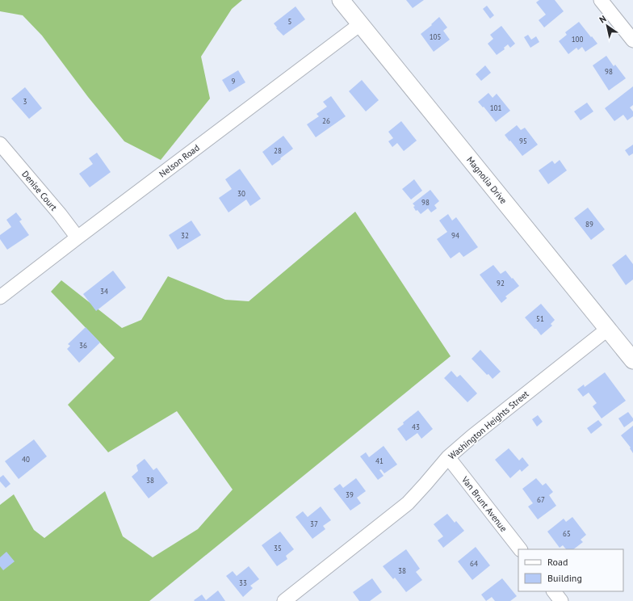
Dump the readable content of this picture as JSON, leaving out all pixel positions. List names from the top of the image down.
{
  "streets": {
    "street": [
      "Nelson Road",
      "Magnolia Drive",
      "Denise Court",
      "Washington Heights Street",
      "Van Brunt Avenue"
    ]
  },
  "crossings": [
    ["Nelson Road", "Magnolia Drive"],
    ["Nelson Road", "Denise Court"],
    ["Magnolia Drive", "Washington Heights Street"],
    ["Washington Heights Street", "Van Brunt Avenue"]
  ],
  "house_numbers": [
    "5",
    "105",
    "100",
    "98",
    "9",
    "3",
    "101",
    "26",
    "95",
    "28",
    "30",
    "98",
    "89",
    "32",
    "94",
    "92",
    "34",
    "51",
    "36",
    "43",
    "40",
    "41",
    "38",
    "39",
    "67",
    "37",
    "65",
    "35",
    "64",
    "38",
    "33"
  ],
  "legend": ["Road", "Building"],
  "north": "top left"
}
